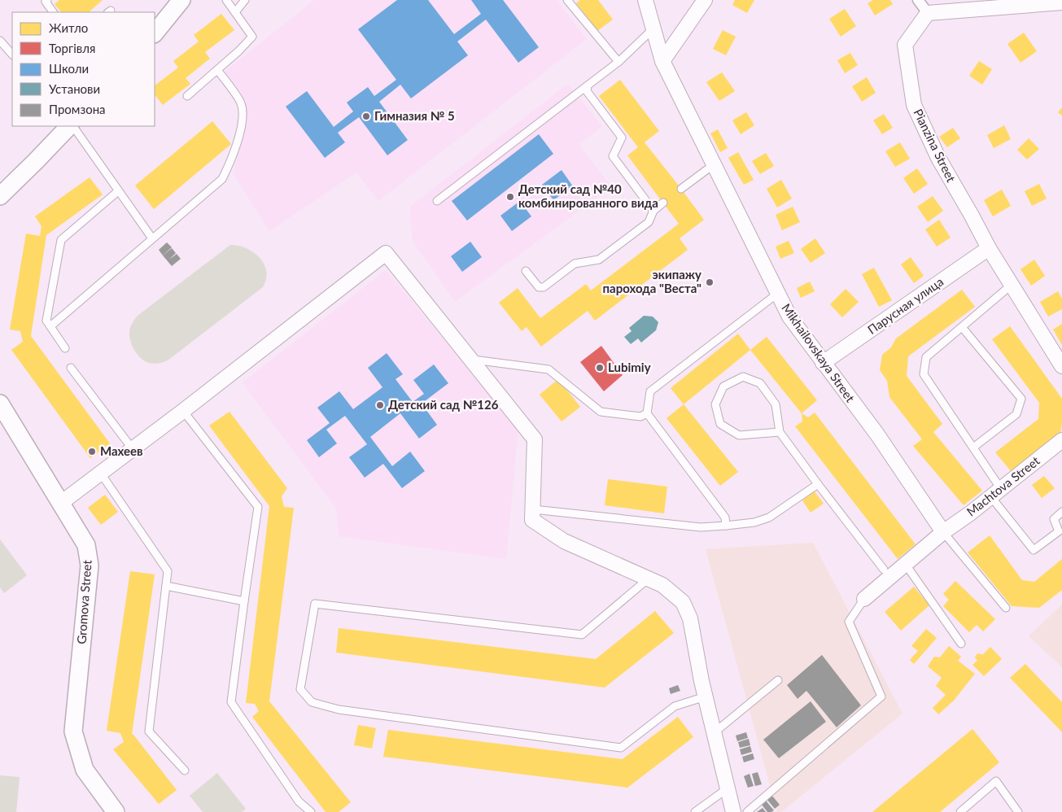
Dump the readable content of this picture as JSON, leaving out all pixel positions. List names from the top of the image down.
{
  "streets": {
    "street": [
      "Pianzina Street",
      "Парусная улица",
      "Mikhailovskaya Street",
      "Machtova Street",
      "Gromova Street"
    ]
  },
  "crossings": [
    ["Pianzina Street", "Парусная улица"],
    ["Парусная улица", "Mikhailovskaya Street"],
    ["Mikhailovskaya Street", "Machtova Street"]
  ],
  "places": [
    "Гимназия № 5",
    "Детский сад №40 комбинированного вида",
    "экипажу парохода \"Веста\"",
    "Lubimiy",
    "Детский сад №126",
    "Махеев"
  ],
  "legend": [
    "Житло",
    "Торгівля",
    "Школи",
    "Установи",
    "Промзона"
  ]
}
